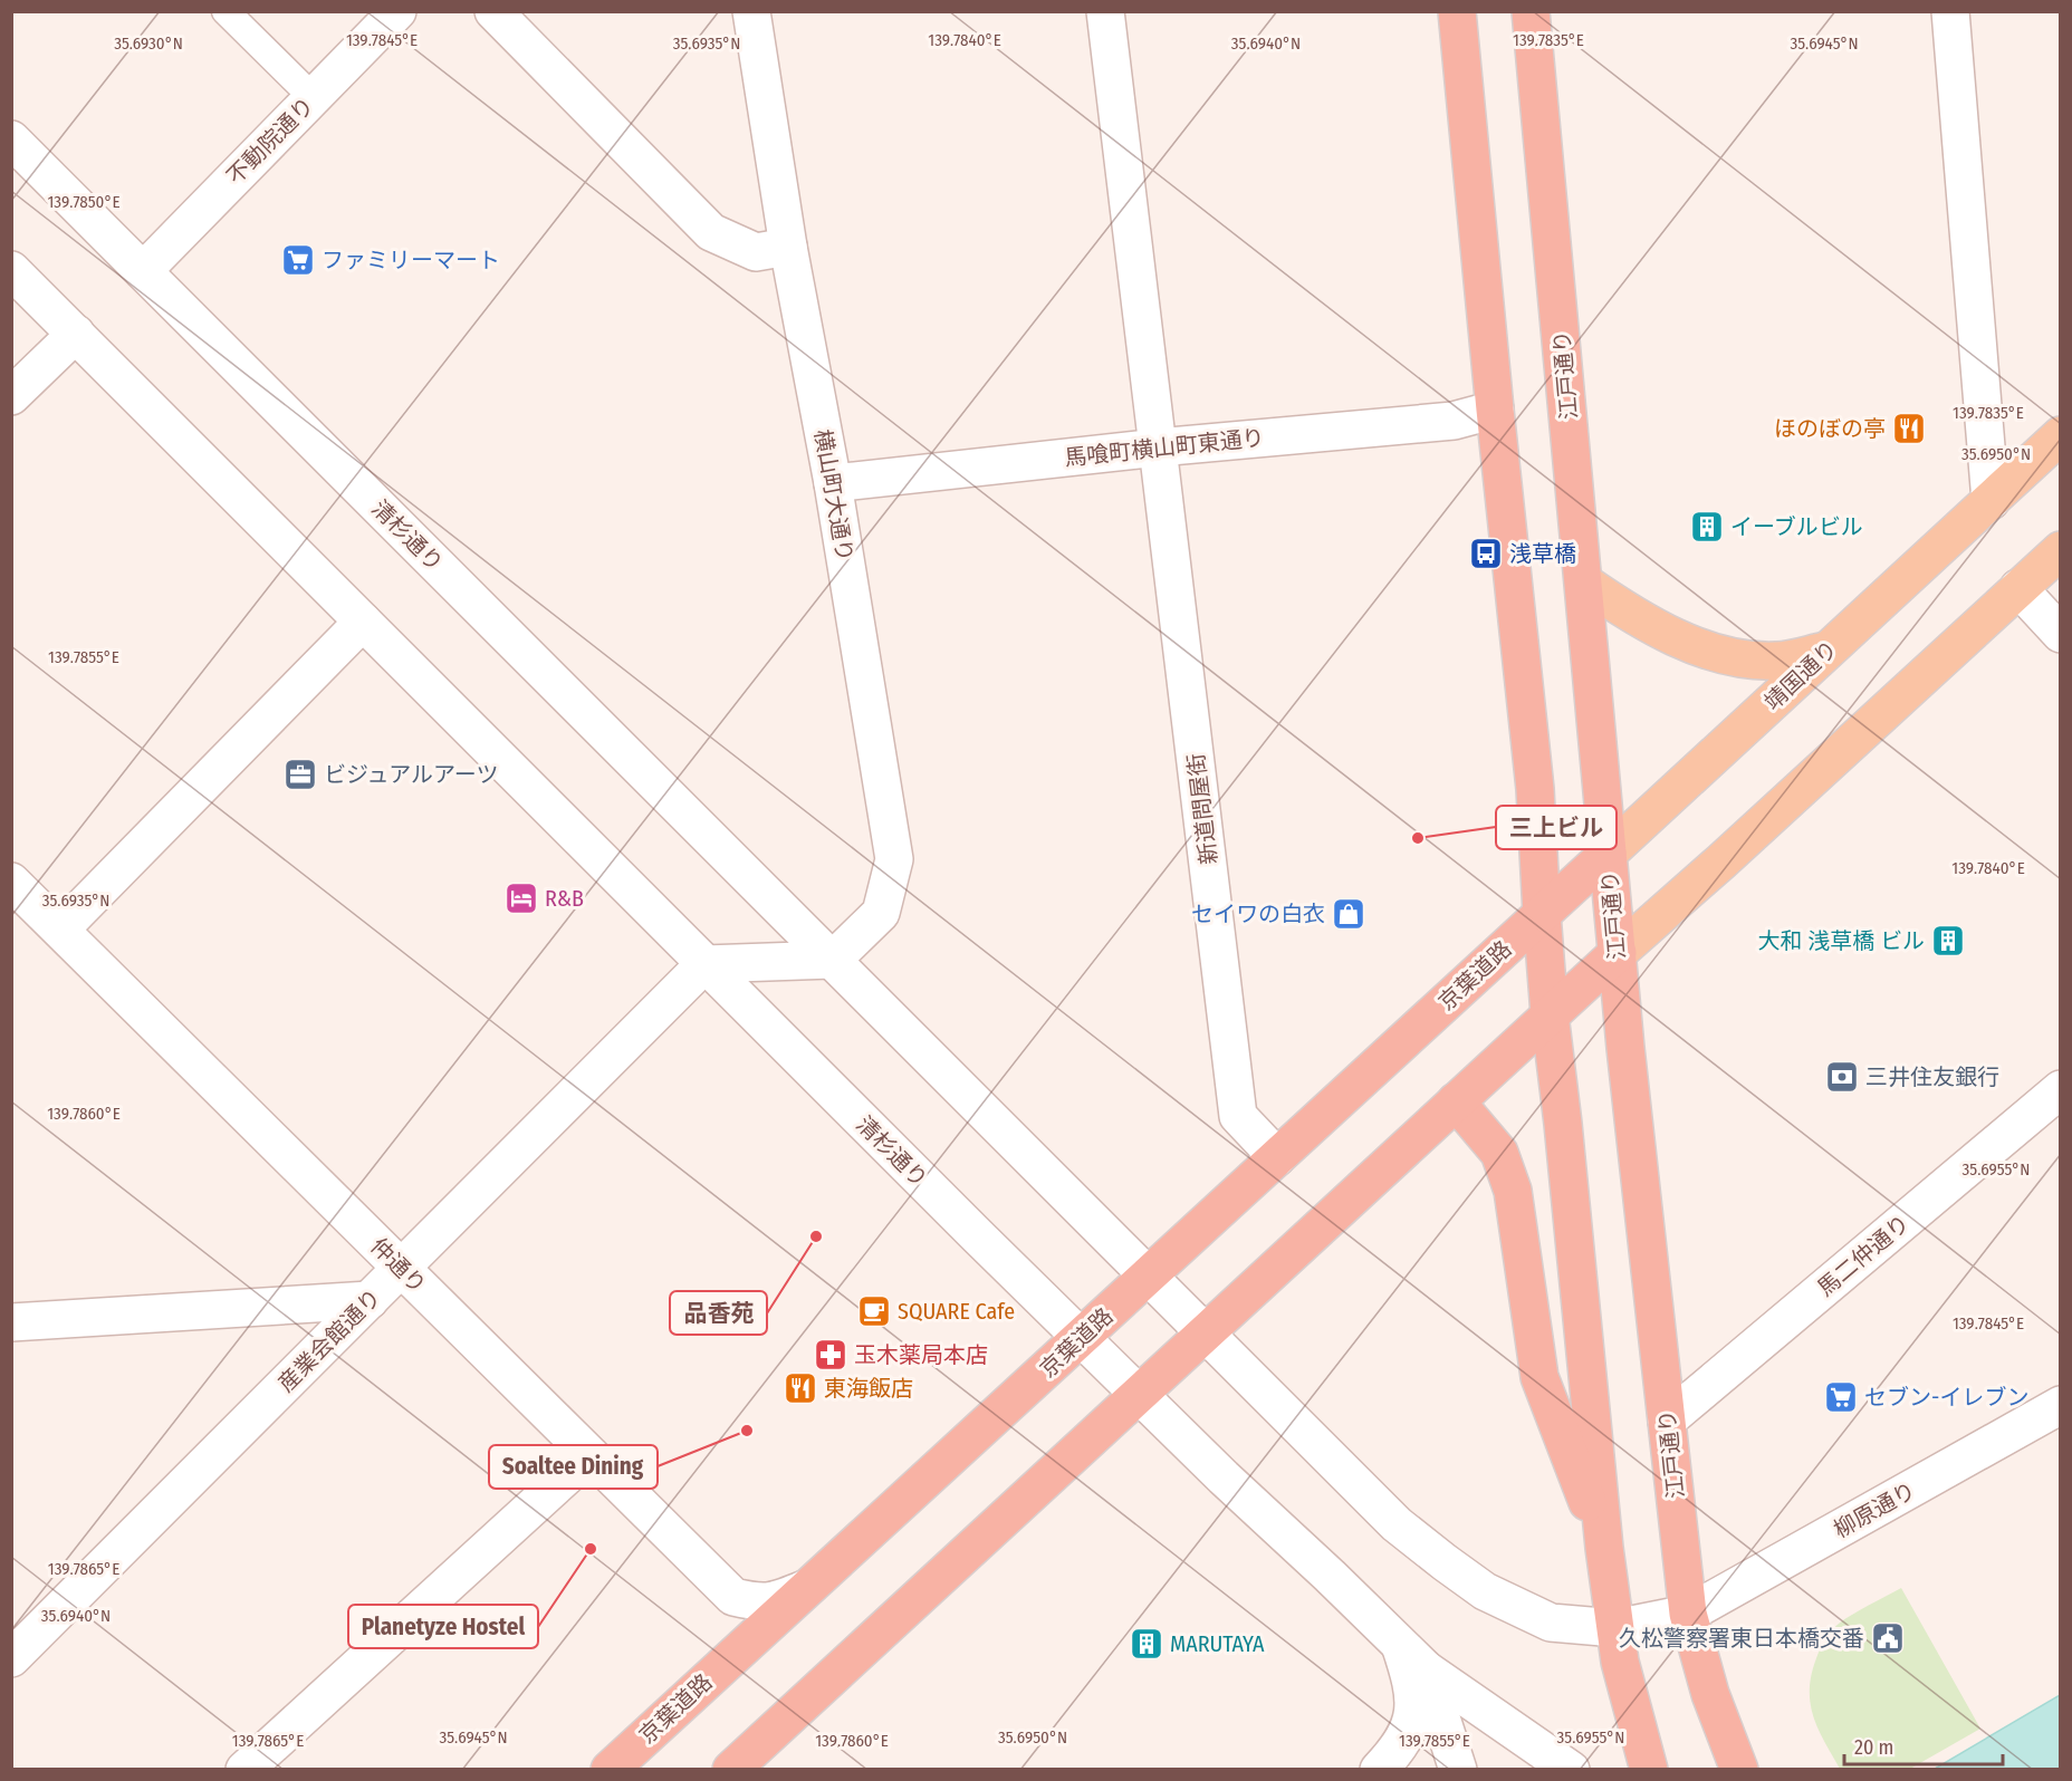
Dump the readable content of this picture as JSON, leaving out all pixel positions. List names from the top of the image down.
{
  "streets": {
    "highway": ["江戸通り", "靖国通り", "京葉道路"],
    "street": [
      "不動院通り",
      "馬喰町横山町東通り",
      "横山町大通り",
      "清杉通り",
      "新道問屋街",
      "馬二仲通り",
      "仲通り",
      "産業会館通り",
      "柳原通り"
    ]
  },
  "crossings": [
    ["不動院通り", "清杉通り"],
    ["江戸通り", "靖国通り"],
    ["江戸通り", "馬二仲通り"],
    ["江戸通り", "柳原通り"],
    ["馬喰町横山町東通り", "横山町大通り"],
    ["馬喰町横山町東通り", "新道問屋街"],
    ["横山町大通り", "清杉通り"],
    ["清杉通り", "京葉道路"],
    ["清杉通り", "産業会館通り"],
    ["靖国通り", "京葉道路"],
    ["新道問屋街", "京葉道路"],
    ["京葉道路", "仲通り"],
    ["京葉道路", "柳原通り"],
    ["仲通り", "産業会館通り"]
  ],
  "places": {
    "supermarket": ["ファミリーマート", "セブン-イレブン"],
    "restaurant": ["ほのぼの亭", "東海飯店"],
    "building": ["イーブルビル", "大和 浅草橋 ビル", "MARUTAYA"],
    "bus stop": ["浅草橋"],
    "office": ["ビジュアルアーツ"],
    "other": [
      "三上ビル",
      "品香苑",
      "Soaltee Dining",
      "Planetyze Hostel"
    ],
    "hotel": ["R&B"],
    "shop": ["セイワの白衣"],
    "bank": ["三井住友銀行"],
    "cafe": ["SQUARE Cafe"],
    "pharmacy": ["玉木薬局本店"],
    "public building": ["久松警察署東日本橋交番"]
  },
  "scale_bar": "20 m",
  "coordinates": [
    "139.7845°E",
    "139.7840°E",
    "139.7835°E",
    "35.6935°N",
    "35.6930°N",
    "35.6940°N",
    "35.6945°N",
    "139.7850°E",
    "35.6950°N",
    "139.7855°E",
    "139.7860°E",
    "35.6955°N",
    "139.7865°E"
  ]
}
